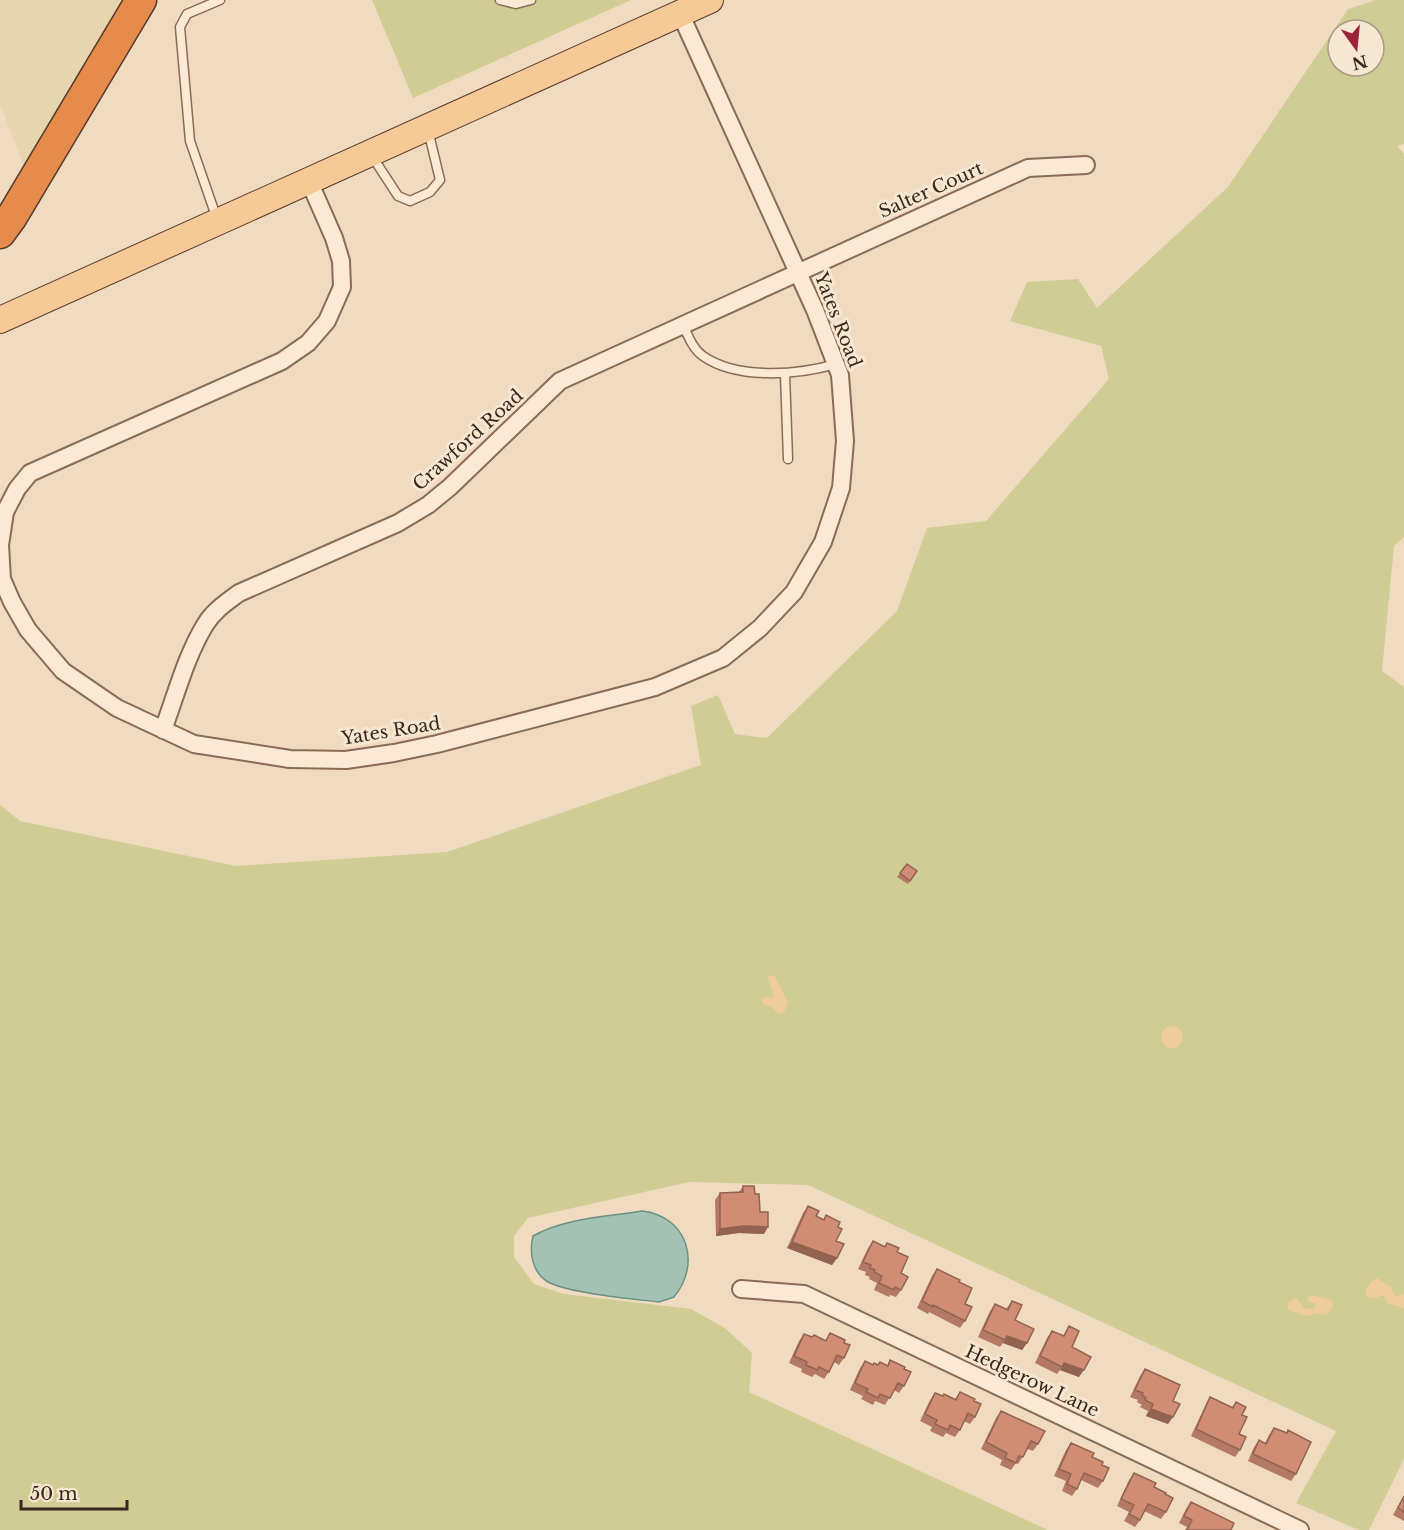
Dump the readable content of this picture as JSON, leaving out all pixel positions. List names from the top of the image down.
{
  "streets": {
    "street": [
      "Salter Court",
      "Yates Road",
      "Crawford Road",
      "Hedgerow Lane"
    ]
  },
  "crossings": [
    ["Salter Court", "Yates Road"],
    ["Salter Court", "Crawford Road"],
    ["Yates Road", "Crawford Road"]
  ],
  "scale_bar": "50 m",
  "north": "bottom"
}
